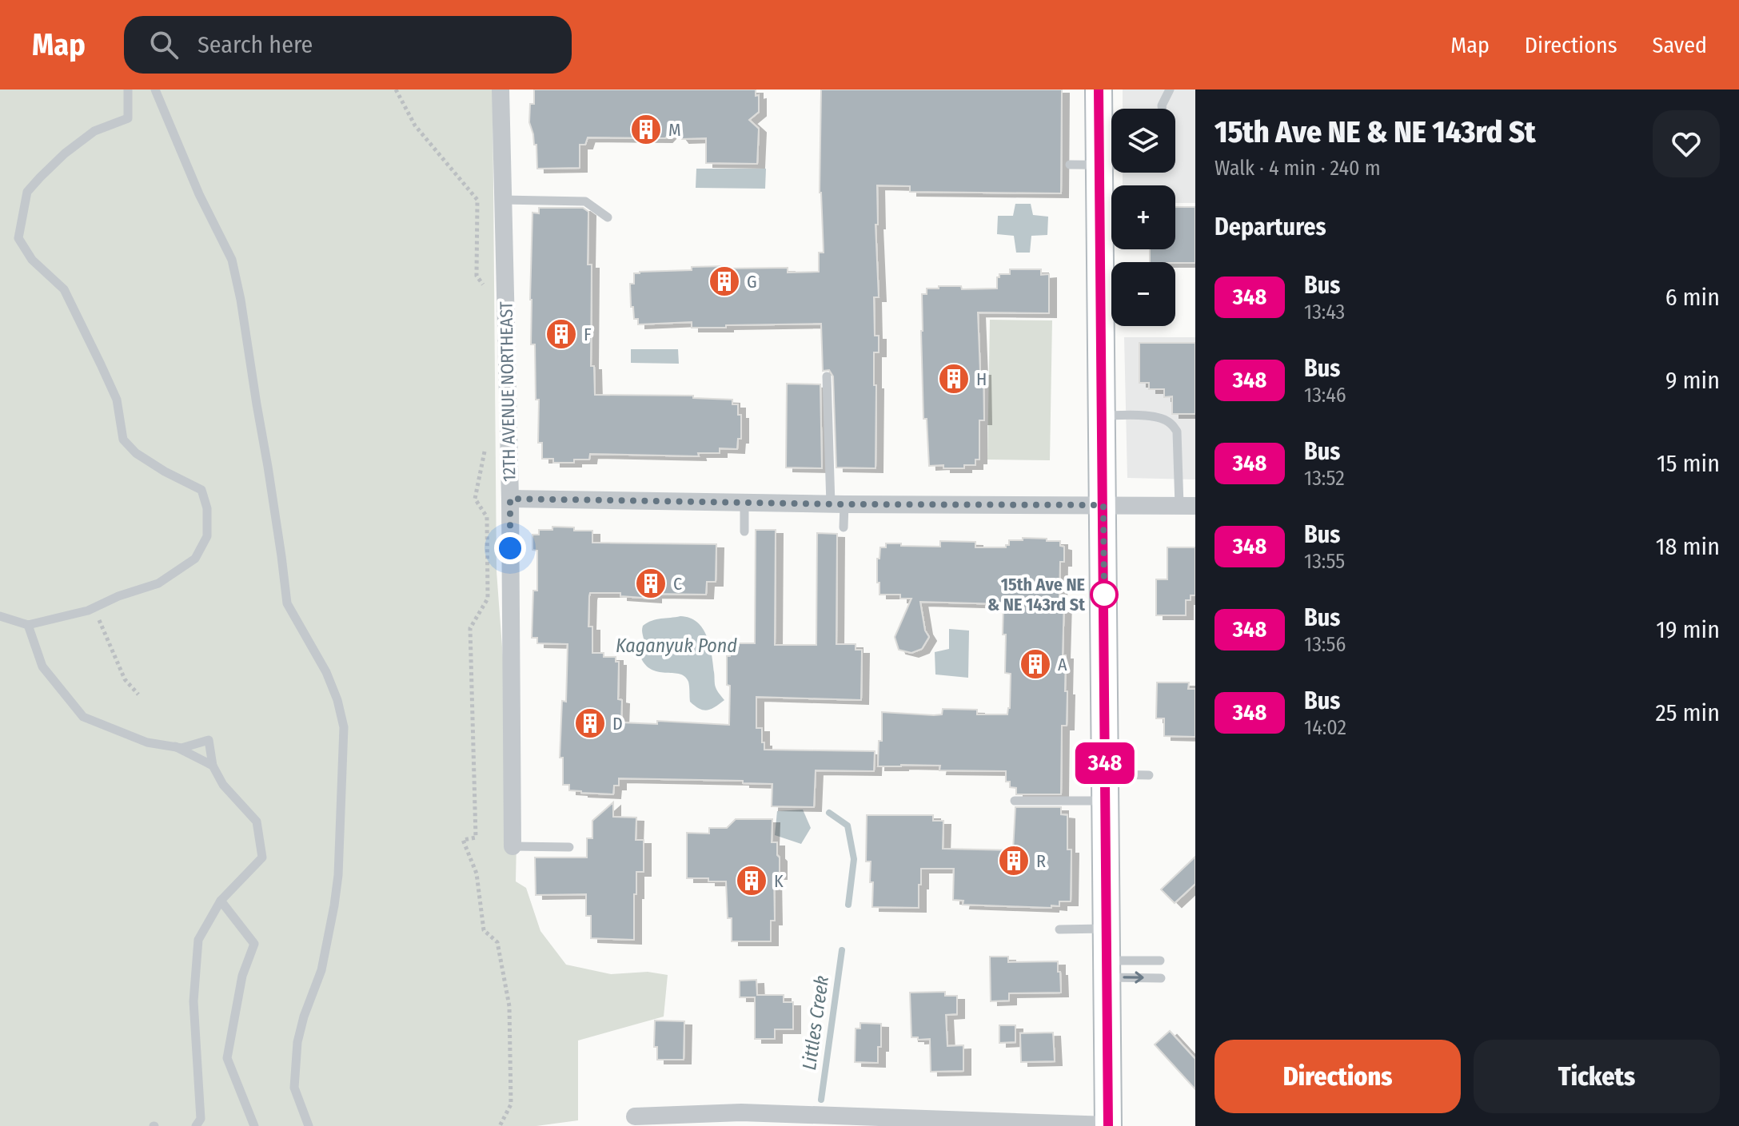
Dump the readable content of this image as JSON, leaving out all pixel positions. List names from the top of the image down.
{
  "streets": {
    "street": ["12TH AVENUE NORTHEAST"]
  },
  "water": ["Kaganyuk Pond", "Littles Creek"],
  "places": {
    "building": [
      "M",
      "G",
      "F",
      "H",
      "C",
      "A",
      "D",
      "R",
      "K"
    ],
    "other": ["15th Ave NE & NE 143rd St"]
  },
  "lines": ["bus line 348"],
  "page": {
    "header": "Map",
    "search": "Search here",
    "nav": ["Map", "Directions", "Saved"],
    "on_map": "348",
    "heading": [
      ["15th Ave NE & NE 143rd St", "Walk · 4 min · 240 m"],
      "Departures"
    ],
    "map_buttons": ["+", "−"],
    "list": [
      {
        "mark": "348",
        "name": "Bus",
        "note": "13:43",
        "value": "6 min"
      },
      {
        "mark": "348",
        "name": "Bus",
        "note": "13:46",
        "value": "9 min"
      },
      {
        "mark": "348",
        "name": "Bus",
        "note": "13:52",
        "value": "15 min"
      },
      {
        "mark": "348",
        "name": "Bus",
        "note": "13:55",
        "value": "18 min"
      },
      {
        "mark": "348",
        "name": "Bus",
        "note": "13:56",
        "value": "19 min"
      },
      {
        "mark": "348",
        "name": "Bus",
        "note": "14:02",
        "value": "25 min"
      }
    ],
    "buttons": ["Directions", "Tickets"]
  }
}
